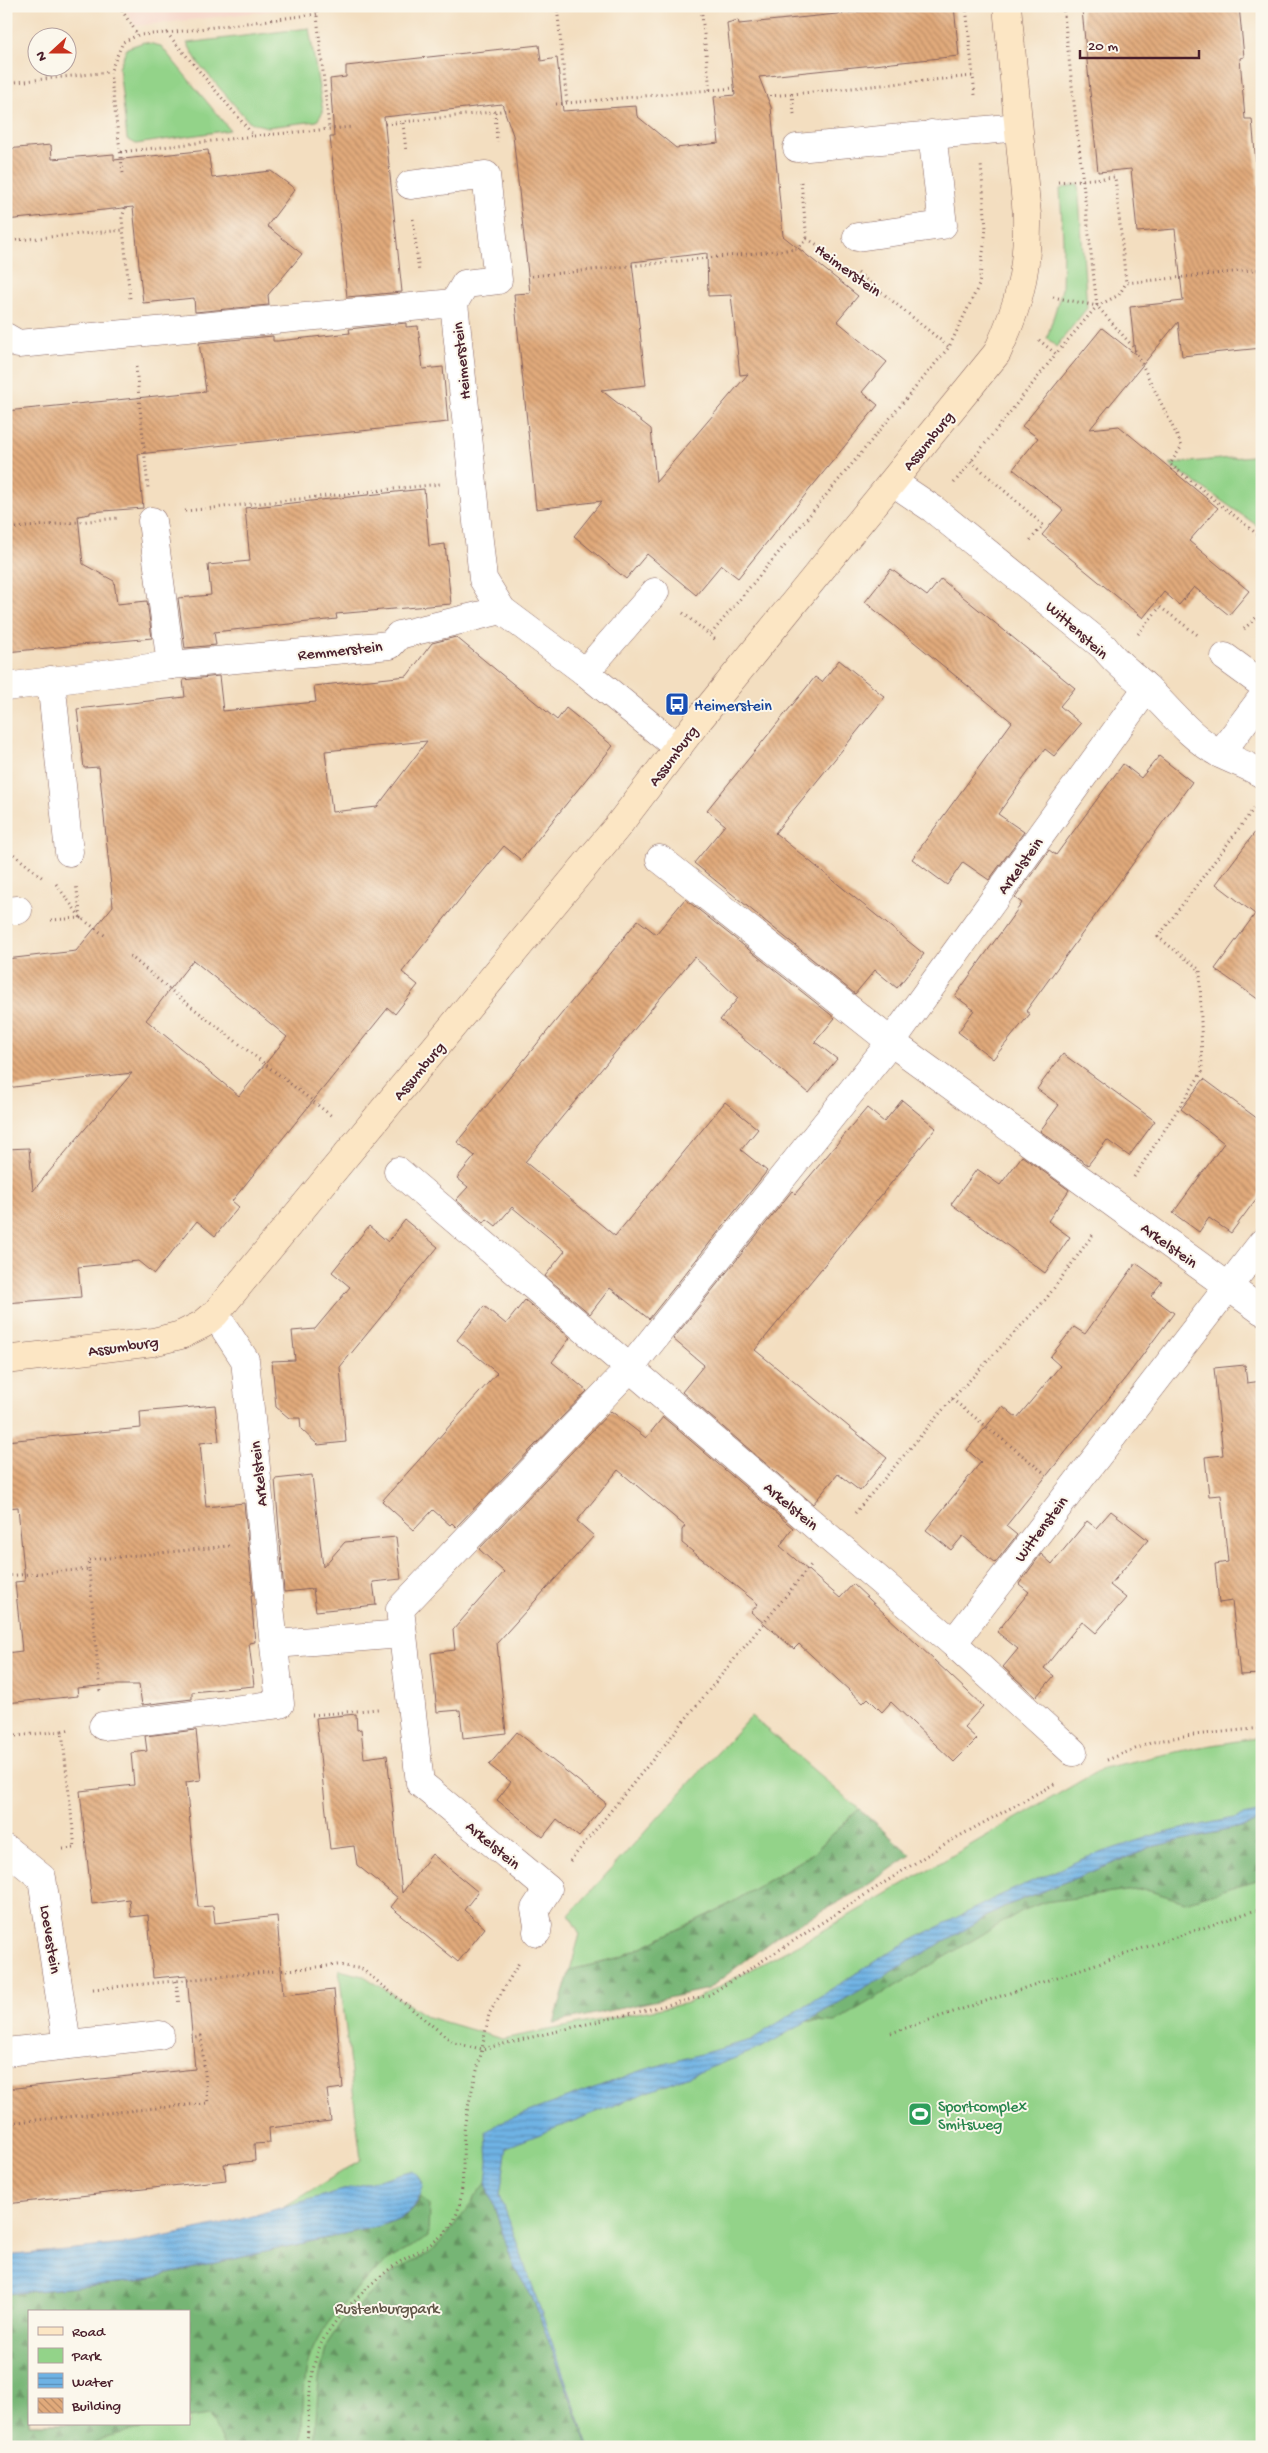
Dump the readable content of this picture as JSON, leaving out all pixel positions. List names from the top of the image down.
{
  "streets": {
    "street": [
      "Heimerstein",
      "Assumburg",
      "Wittenstein",
      "Remmerstein",
      "Arkelstein",
      "Loevestein"
    ]
  },
  "crossings": [
    ["Heimerstein", "Assumburg"],
    ["Heimerstein", "Remmerstein"],
    ["Assumburg", "Wittenstein"],
    ["Assumburg", "Arkelstein"],
    ["Wittenstein", "Arkelstein"]
  ],
  "parks": ["Rustenburgpark"],
  "places": {
    "bus stop": ["Heimerstein"],
    "sports": ["Sportcomplex Smitsweg"]
  },
  "legend": [
    "Road",
    "Park",
    "Water",
    "Building"
  ],
  "scale_bar": "20 m",
  "north": "left"
}
